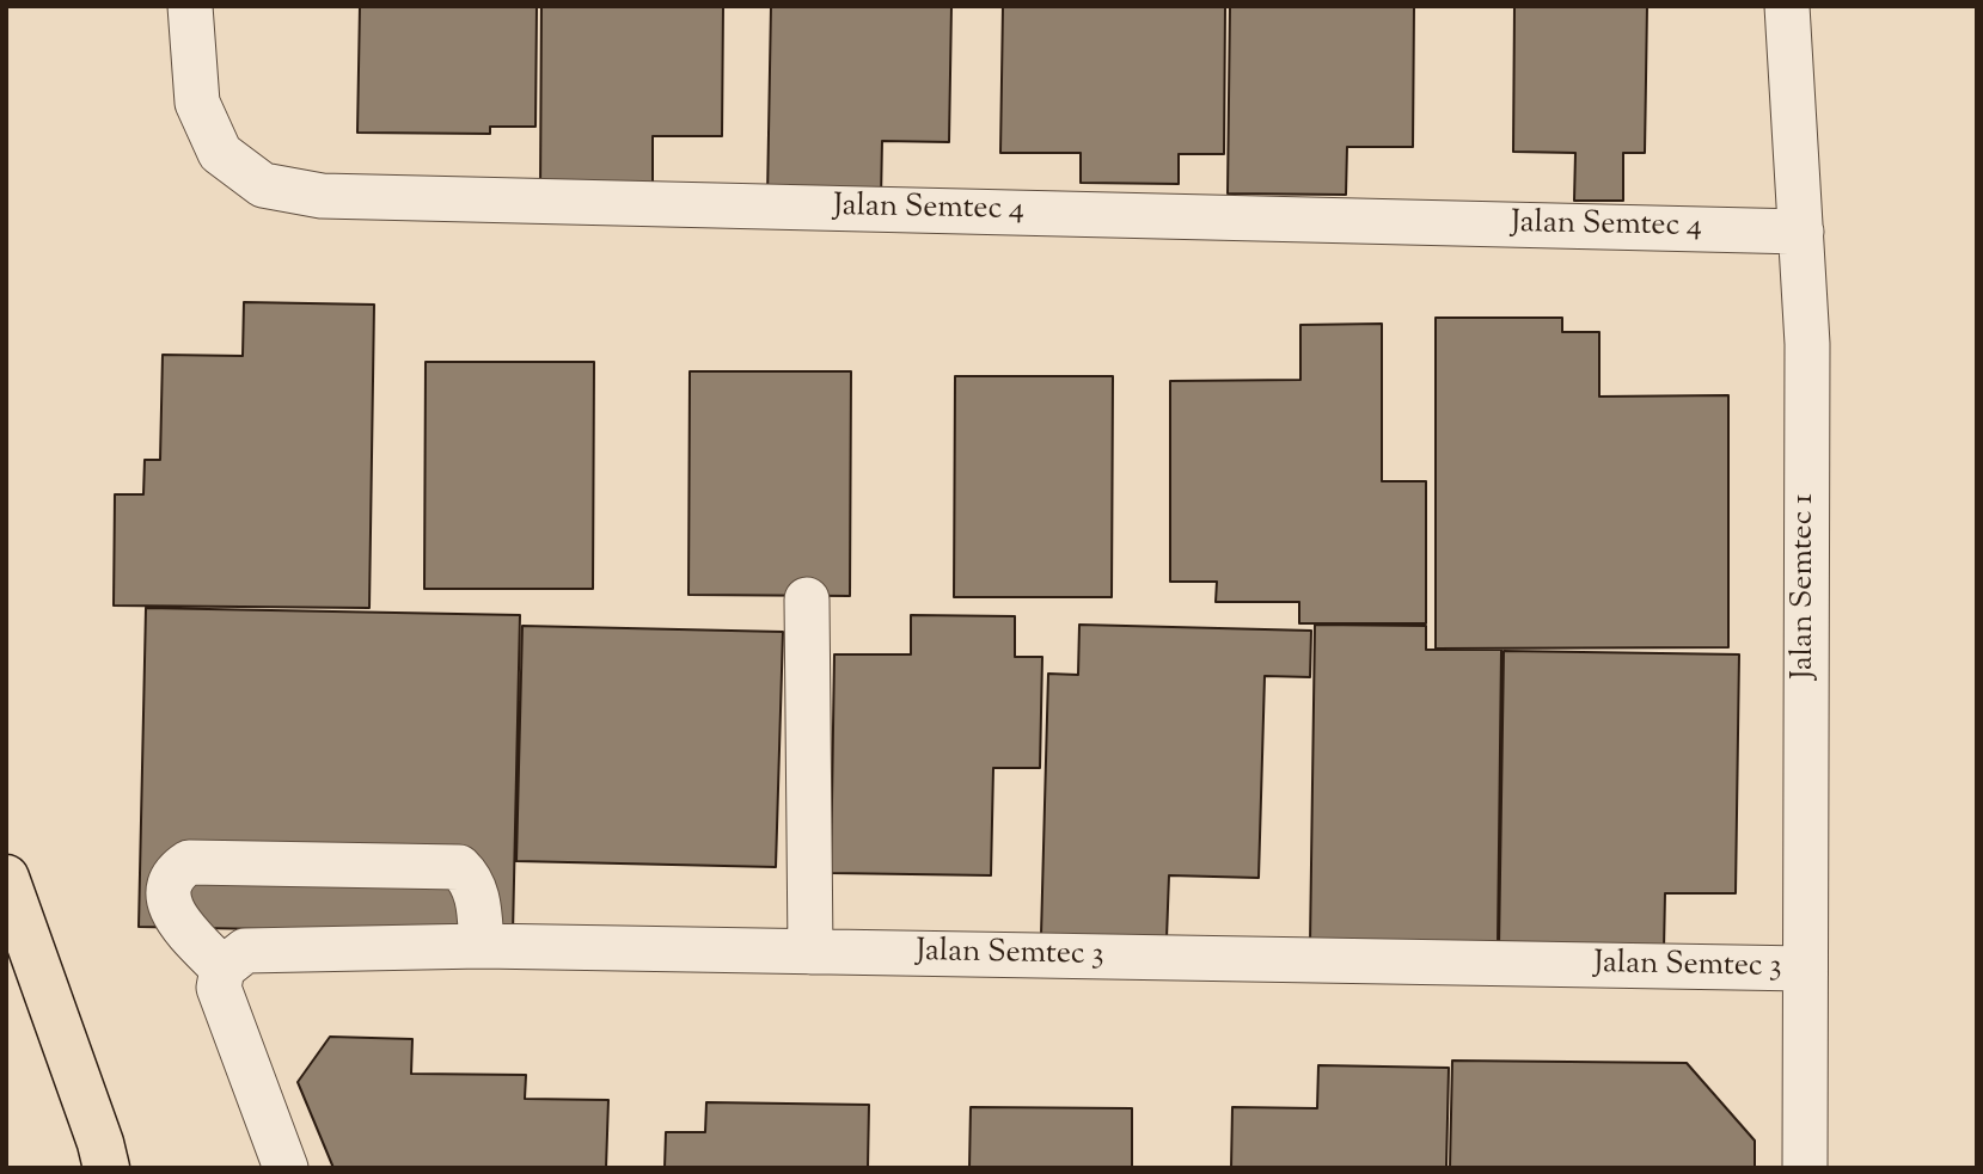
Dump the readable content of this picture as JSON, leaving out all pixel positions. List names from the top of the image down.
{
  "streets": {
    "street": ["Jalan Semtec 4", "Jalan Semtec 1", "Jalan Semtec 3"]
  },
  "crossings": [
    ["Jalan Semtec 4", "Jalan Semtec 1"],
    ["Jalan Semtec 1", "Jalan Semtec 3"]
  ]
}
